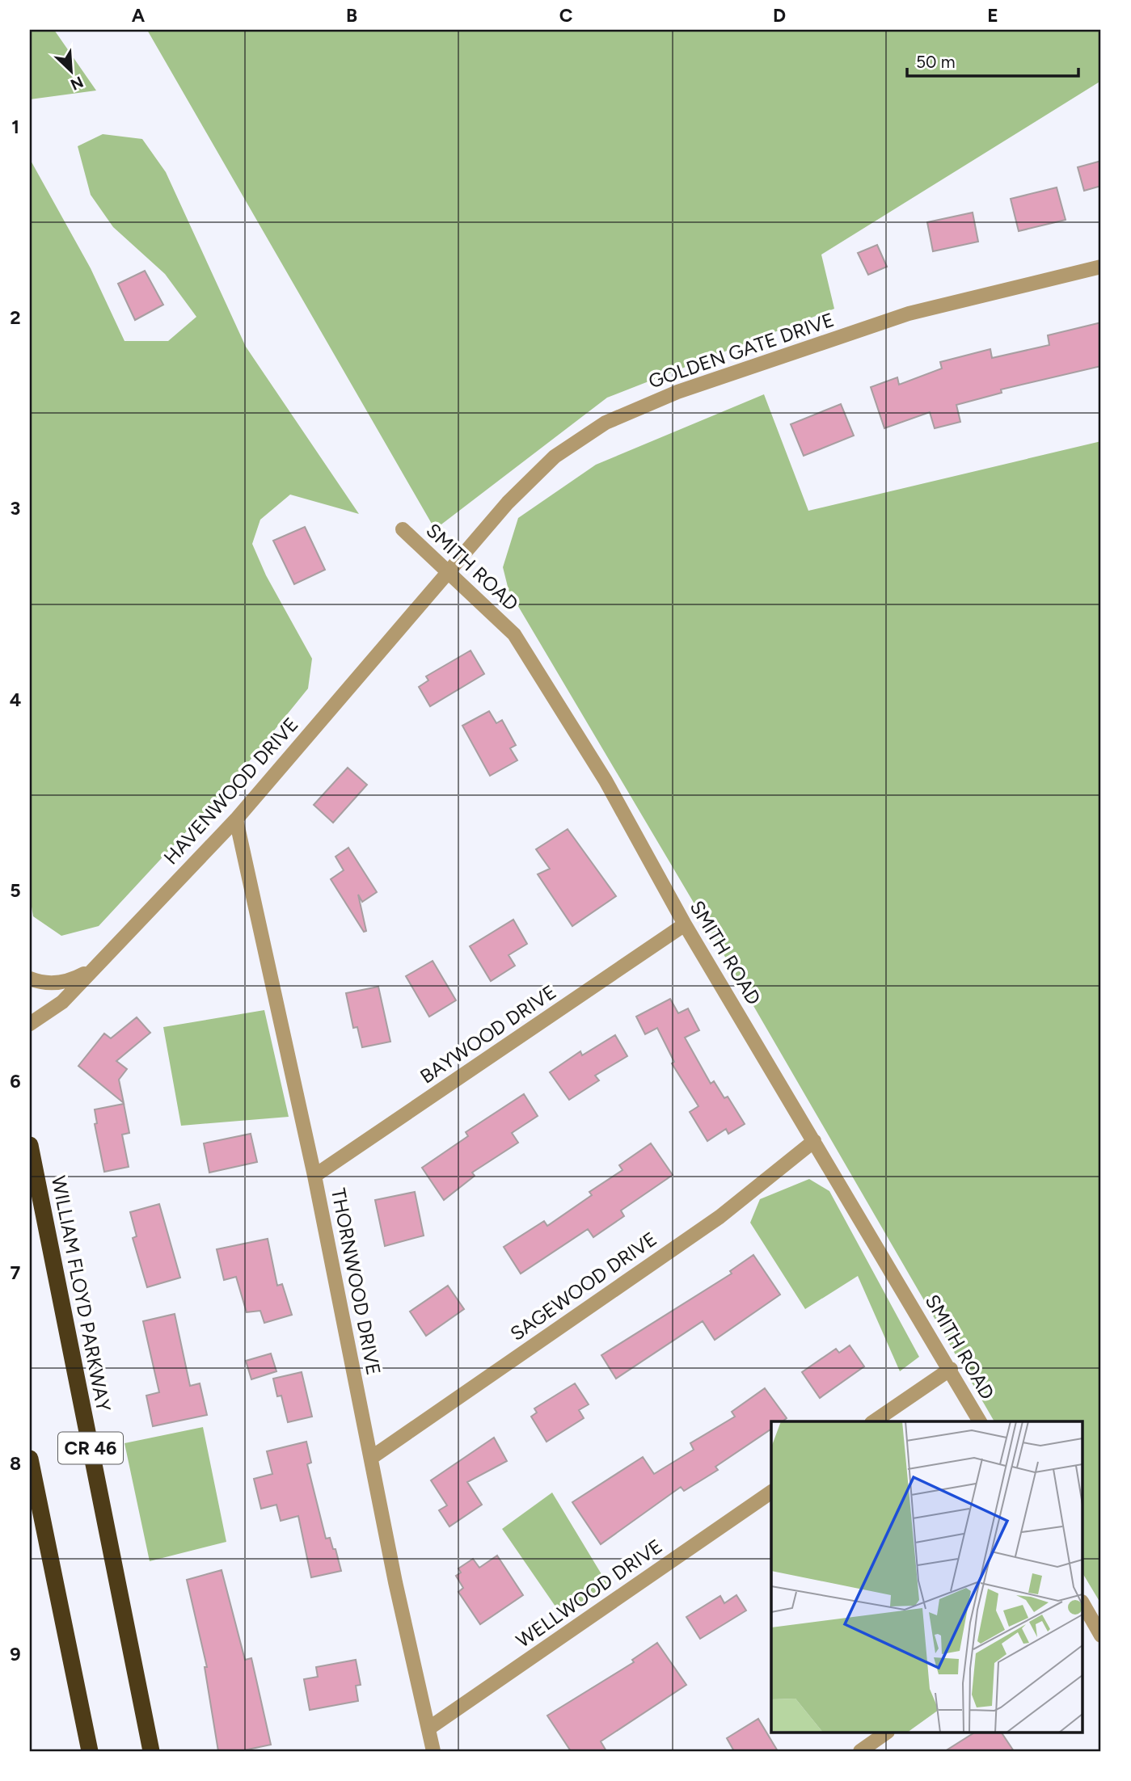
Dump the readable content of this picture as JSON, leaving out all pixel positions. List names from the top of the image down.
{
  "streets": {
    "highway": ["WILLIAM FLOYD PARKWAY", "CR 46"],
    "street": [
      "GOLDEN GATE DRIVE",
      "SMITH ROAD",
      "HAVENWOOD DRIVE",
      "BAYWOOD DRIVE",
      "THORNWOOD DRIVE",
      "SAGEWOOD DRIVE",
      "WELLWOOD DRIVE"
    ]
  },
  "crossings": [
    ["GOLDEN GATE DRIVE", "SMITH ROAD"],
    ["GOLDEN GATE DRIVE", "HAVENWOOD DRIVE"],
    ["SMITH ROAD", "HAVENWOOD DRIVE"],
    ["SMITH ROAD", "BAYWOOD DRIVE"],
    ["SMITH ROAD", "SAGEWOOD DRIVE"],
    ["HAVENWOOD DRIVE", "THORNWOOD DRIVE"],
    ["BAYWOOD DRIVE", "THORNWOOD DRIVE"],
    ["THORNWOOD DRIVE", "SAGEWOOD DRIVE"],
    ["THORNWOOD DRIVE", "WELLWOOD DRIVE"]
  ],
  "scale_bar": "50 m",
  "north": "bottom right",
  "grid": {
    "columns": [
      "A",
      "B",
      "C",
      "D",
      "E"
    ],
    "rows": [
      "1",
      "2",
      "3",
      "4",
      "5",
      "6",
      "7",
      "8",
      "9"
    ]
  }
}
